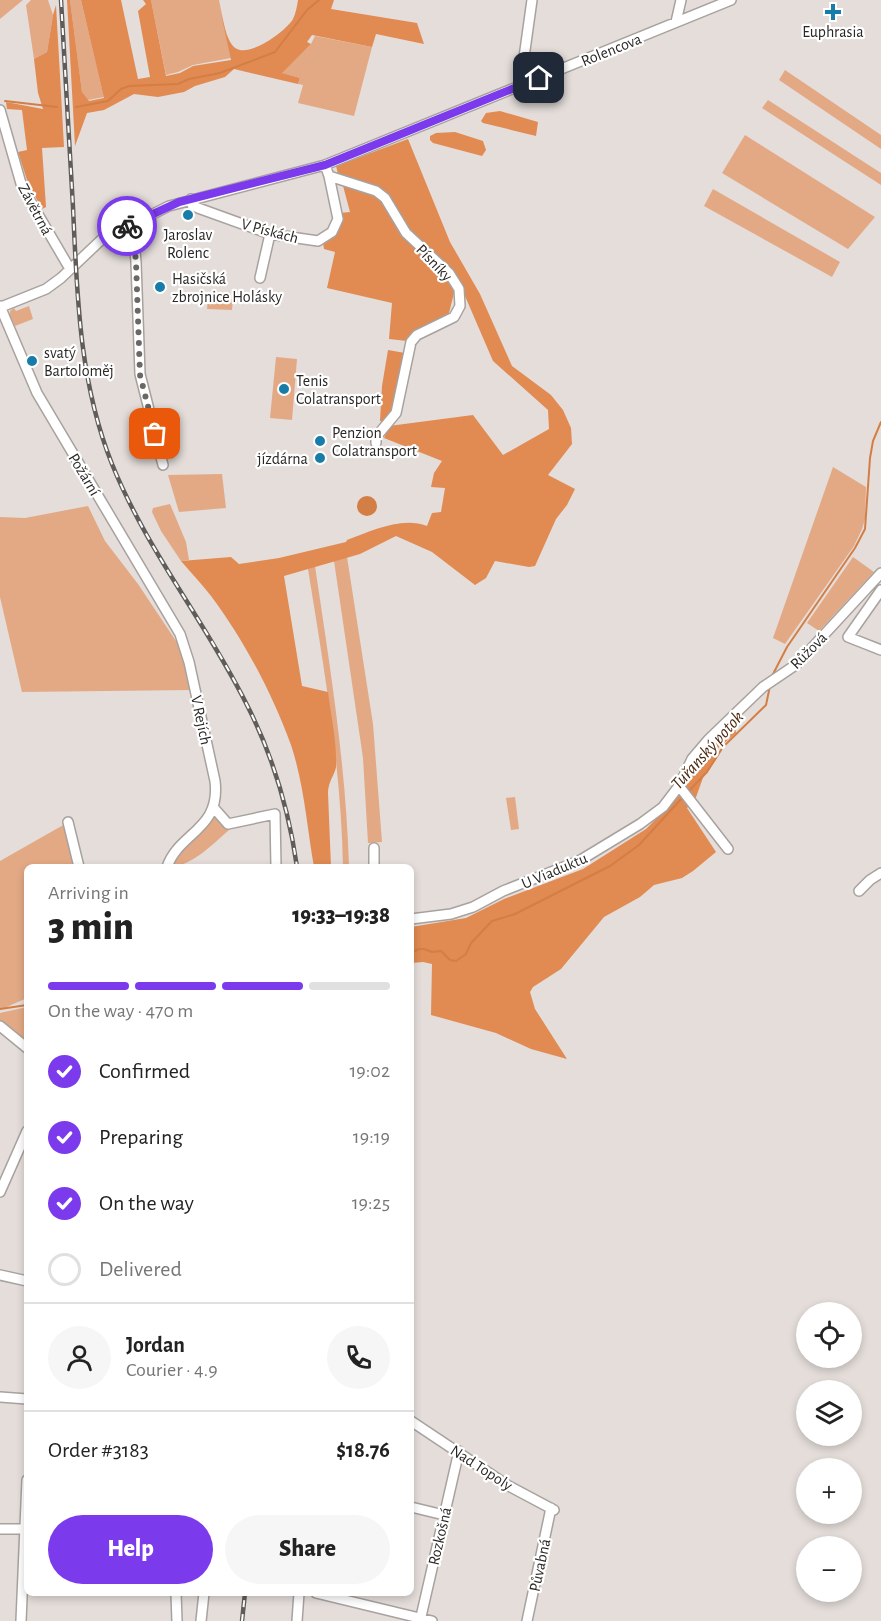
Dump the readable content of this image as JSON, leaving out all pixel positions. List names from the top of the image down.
{
  "streets": {
    "street": [
      "Rolencova",
      "Závětrná",
      "V Pískách",
      "Písníky",
      "Požární",
      "Růžová",
      "V Rejích",
      "U Viaduktu",
      "Nad Topoly",
      "Rozkošná",
      "Půvabná"
    ]
  },
  "crossings": [
    ["Rolencova", "Závětrná"],
    ["Rolencova", "V Pískách"],
    ["Rolencova", "Požární"],
    ["V Pískách", "Písníky"],
    ["Požární", "V Rejích"],
    ["Růžová", "U Viaduktu"],
    ["Nad Topoly", "Rozkošná"],
    ["Nad Topoly", "Půvabná"]
  ],
  "water": ["Tuřanský potok"],
  "places": {
    "health": ["Euphrasia"],
    "other": [
      "Jaroslav Rolenc",
      "Hasičská zbrojnice Holásky",
      "svatý Bartoloměj",
      "Tenis Colatransport",
      "Penzion Colatransport",
      "jízdárna"
    ]
  },
  "page": {
    "heading": ["3 min", "Arriving in", "19:33–19:38"],
    "panel": [
      "Jordan",
      "Courier · 4.9",
      "Order #3183",
      "$18.76"
    ],
    "bar": "On the way · 470 m",
    "list": [
      ["Confirmed", "19:02"],
      ["Preparing", "19:19"],
      ["On the way", "19:25"],
      "Delivered"
    ],
    "map_buttons": ["+", "−"],
    "buttons": ["Help", "Share"]
  }
}
